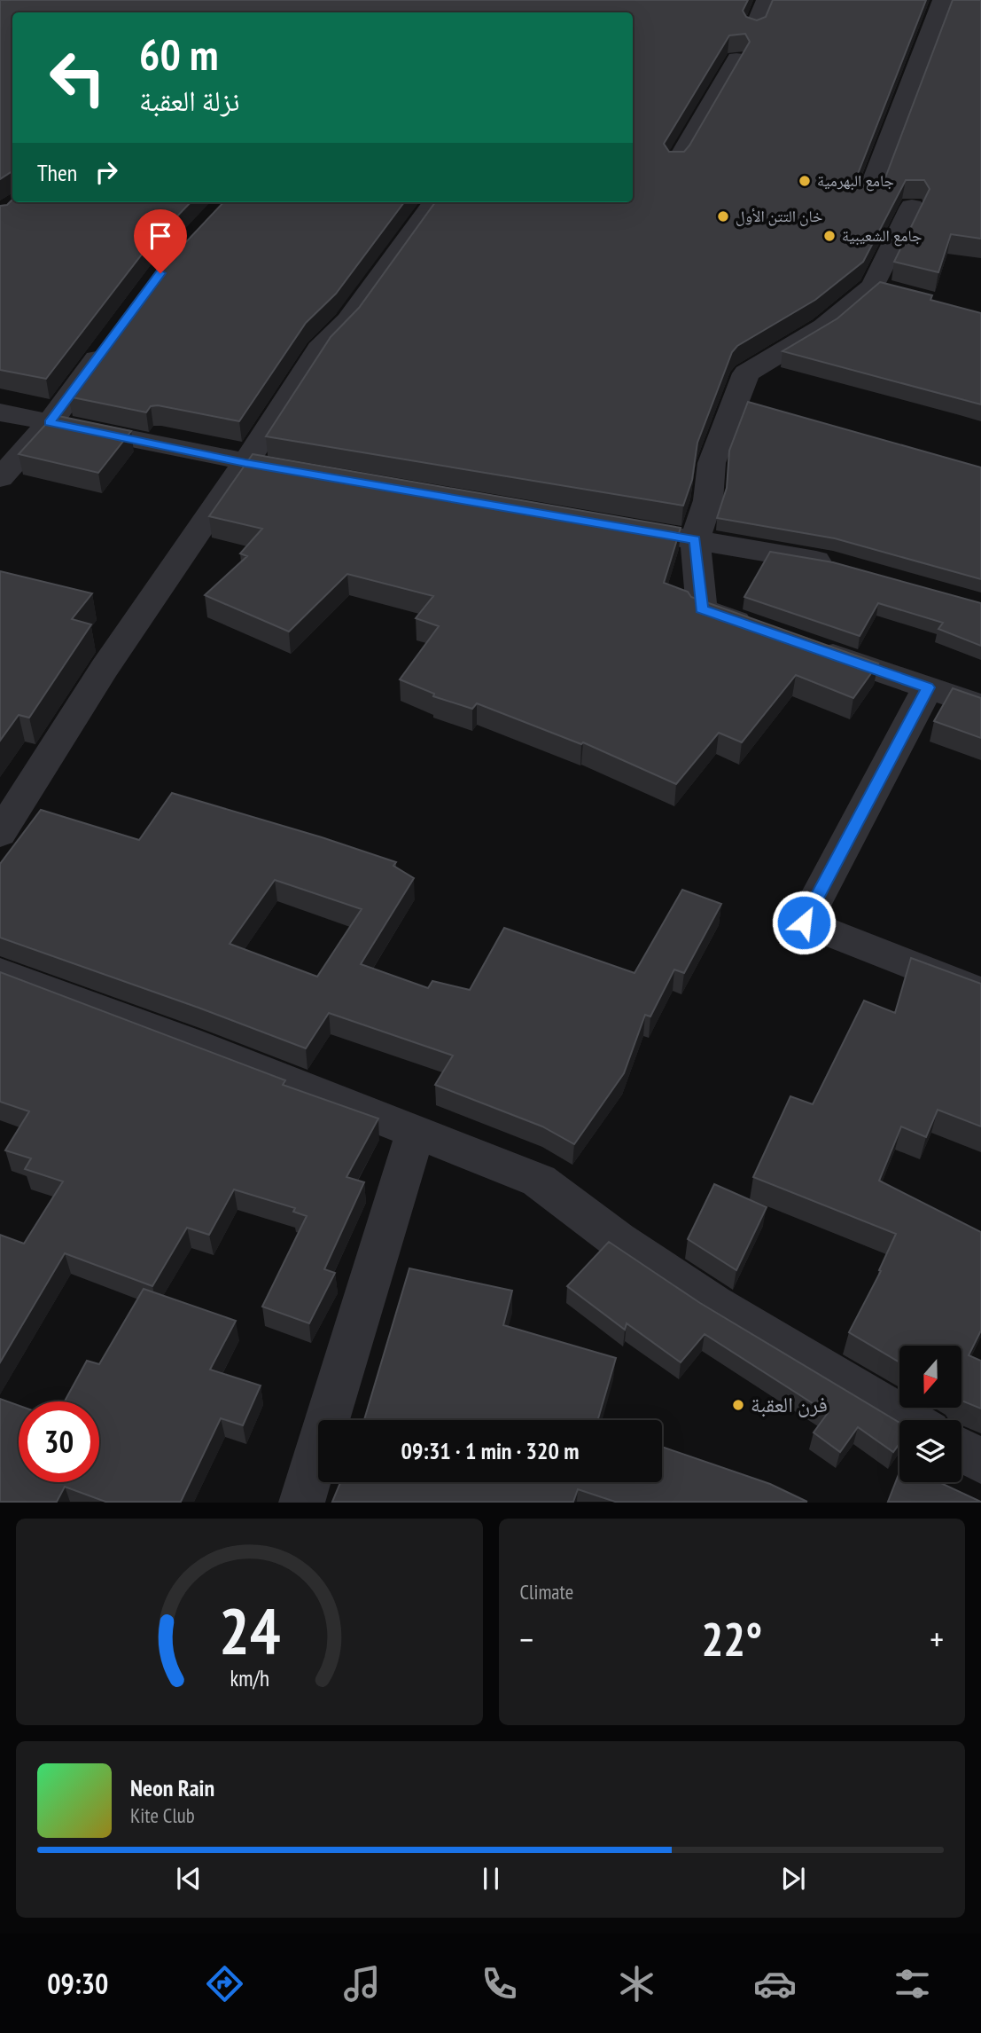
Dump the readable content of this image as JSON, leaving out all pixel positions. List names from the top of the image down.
{
  "places": [
    "جامع البهرمية",
    "خان التتن الأول",
    "جامع الشعيبية",
    "فرن العقبة"
  ],
  "north": "bottom",
  "page": {
    "turn": ["60 m", "نزلة العقبة"],
    "then": "Then",
    "limit": "30",
    "trip": "09:31 · 1 min · 320 m",
    "tile": "Climate",
    "heat": ["−", "22°", "+"],
    "song": ["Neon Rain", "Kite Club"],
    "tabs": "09:30",
    "gauge": ["24", "km/h"]
  }
}
